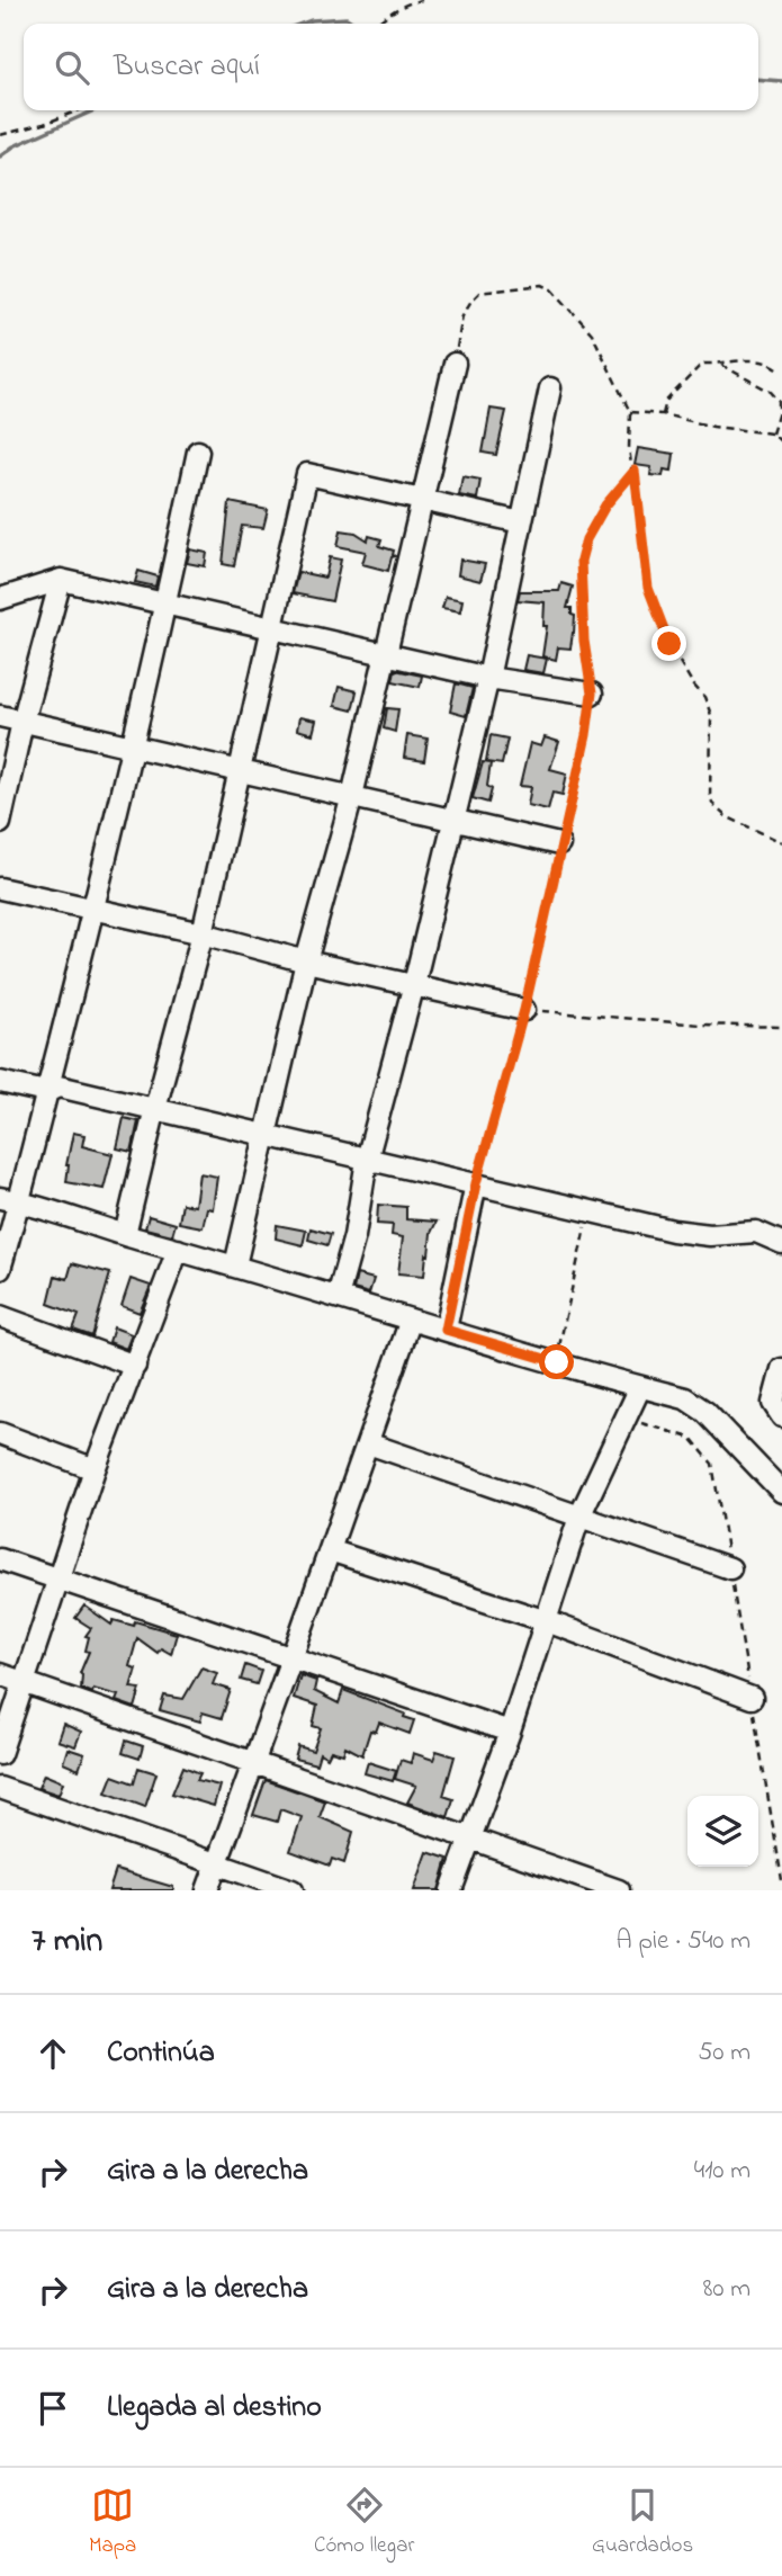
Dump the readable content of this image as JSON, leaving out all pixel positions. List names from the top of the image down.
{
  "page": {
    "search": "Buscar aquí",
    "heading": ["7 min", "A pie · 540 m"],
    "list": [
      ["Continúa", "50 m"],
      ["Gira a la derecha", "410 m"],
      ["Gira a la derecha", "80 m"],
      "Llegada al destino"
    ],
    "nav": ["Mapa", "Cómo llegar", "Guardados"]
  }
}
